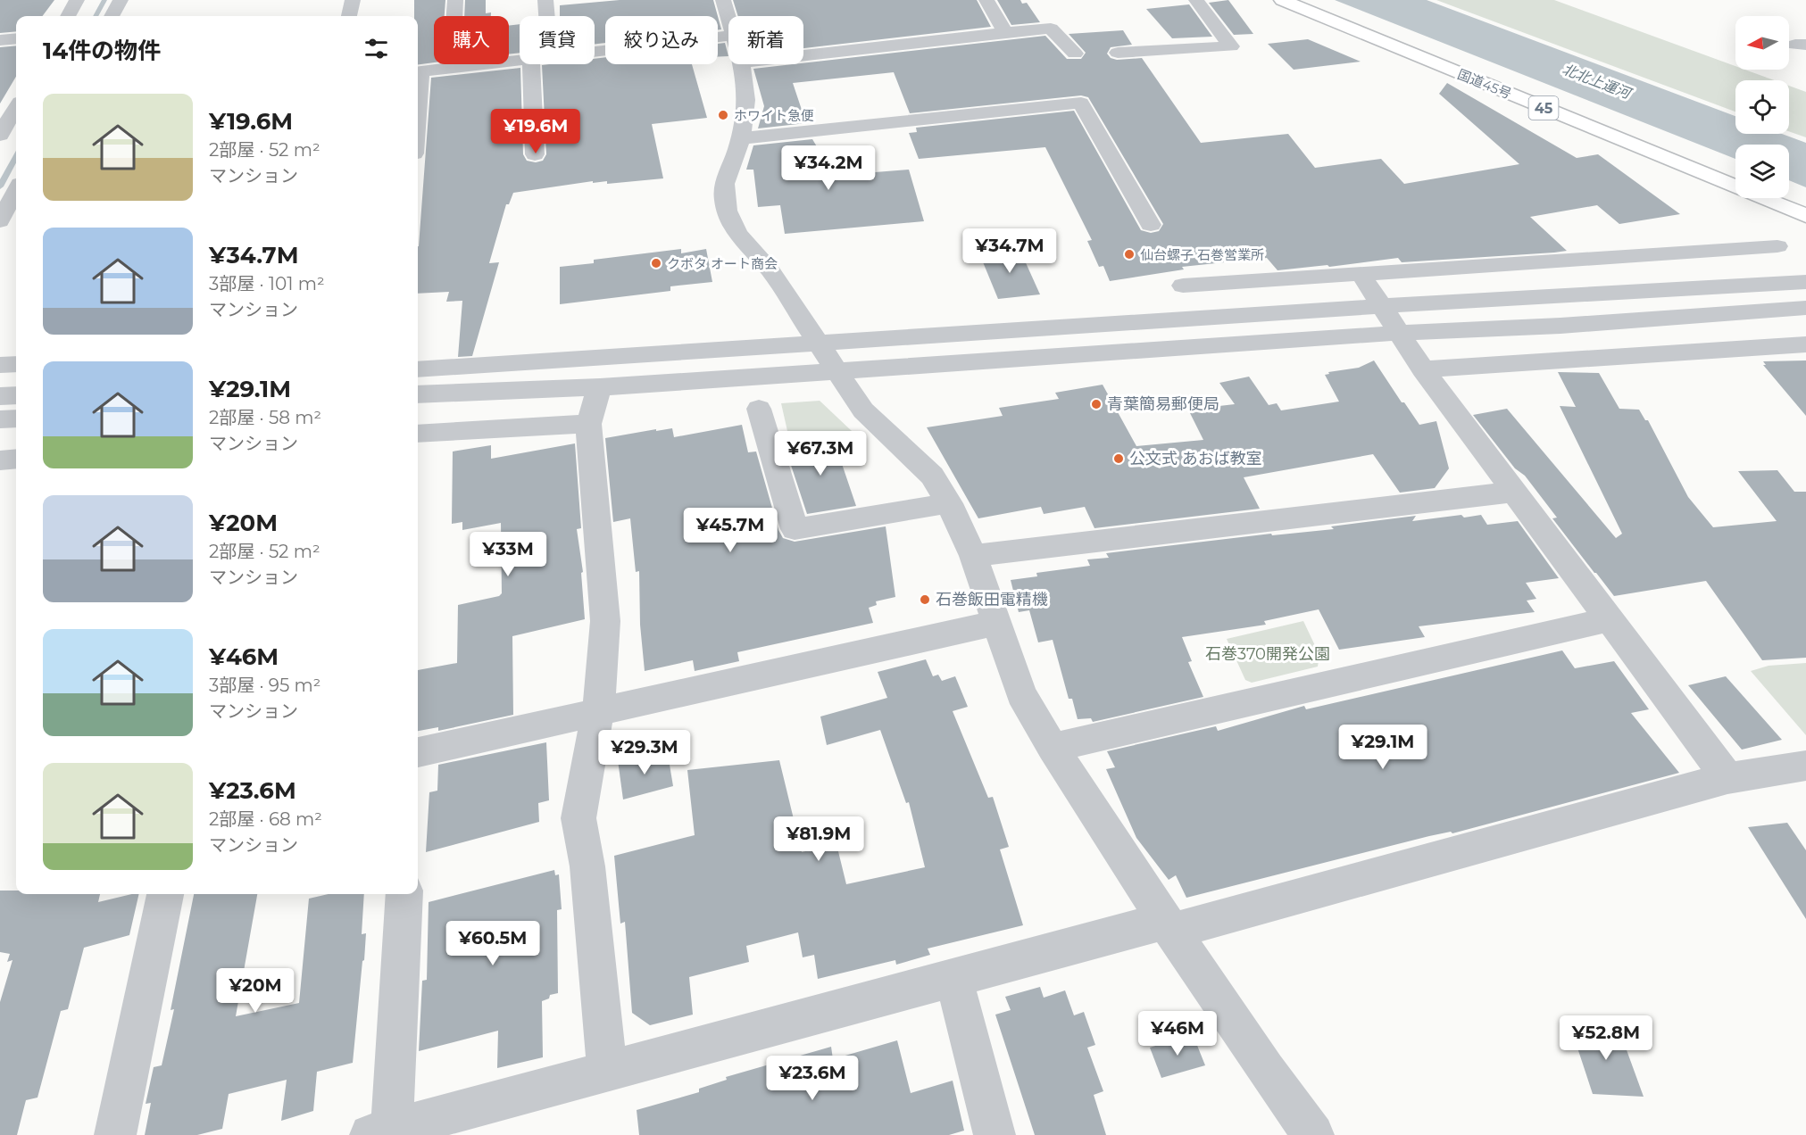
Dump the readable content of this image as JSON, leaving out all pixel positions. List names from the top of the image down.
{
  "streets": {
    "highway": ["国道45号", "45"]
  },
  "water": ["北北上運河"],
  "parks": ["石巻370開発公園"],
  "places": [
    "ホワイト急便",
    "仙台螺子 石巻営業所",
    "クボタ オート商会",
    "青葉簡易郵便局",
    "公文式 あおば教室",
    "石巻飯田電精機"
  ],
  "north": "left",
  "page": {
    "chip": [
      "購入",
      "賃貸",
      "絞り込み",
      "新着"
    ],
    "heading": "14件の物件",
    "list": [
      {
        "name": "¥19.6M",
        "note": "2部屋 · 52 m² · マンション"
      },
      {
        "name": "¥34.7M",
        "note": "3部屋 · 101 m² · マンション"
      },
      {
        "name": "¥29.1M",
        "note": "2部屋 · 58 m² · マンション"
      },
      {
        "name": "¥20M",
        "note": "2部屋 · 52 m² · マンション"
      },
      {
        "name": "¥46M",
        "note": "3部屋 · 95 m² · マンション"
      },
      {
        "name": "¥23.6M",
        "note": "2部屋 · 68 m² · マンション"
      }
    ],
    "price": [
      "¥19.6M",
      "¥34.2M",
      "¥34.7M",
      "¥67.3M",
      "¥45.7M",
      "¥33M",
      "¥29.1M",
      "¥29.3M",
      "¥81.9M",
      "¥60.5M",
      "¥20M",
      "¥46M",
      "¥52.8M",
      "¥23.6M"
    ]
  }
}
